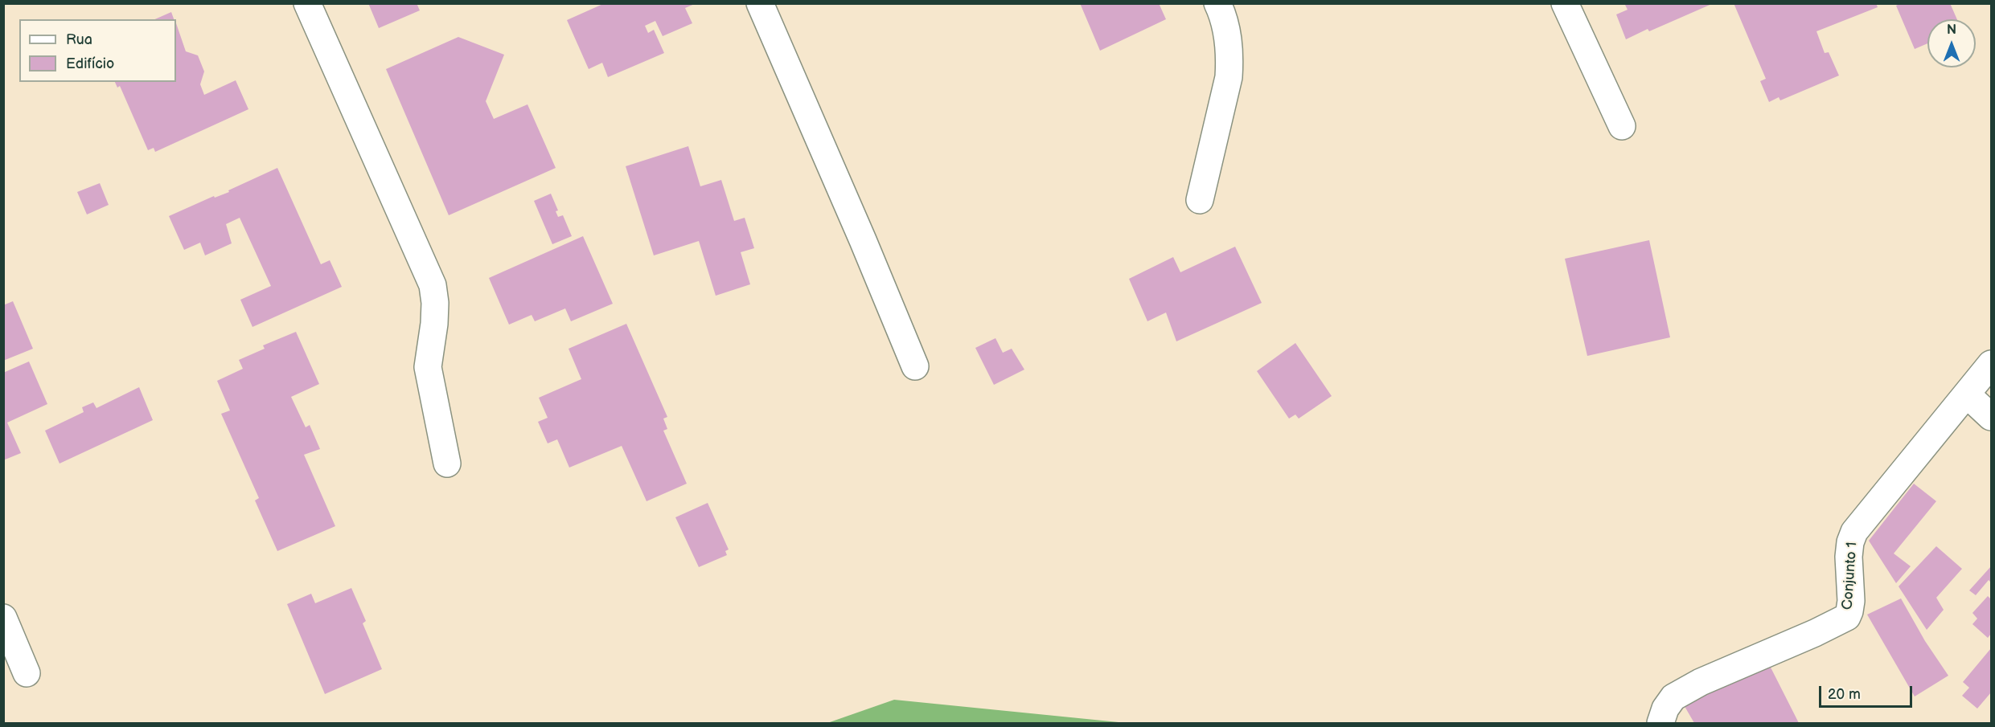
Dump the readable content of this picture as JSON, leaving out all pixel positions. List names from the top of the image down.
{
  "streets": {
    "street": ["Conjunto 1"]
  },
  "legend": ["Rua", "Edifício"],
  "scale_bar": "20 m",
  "north": "top"
}
